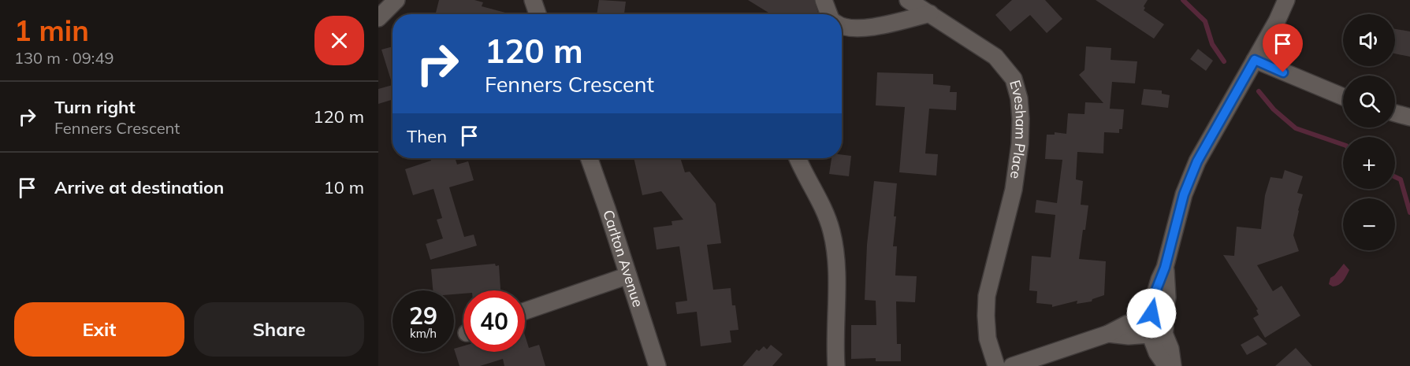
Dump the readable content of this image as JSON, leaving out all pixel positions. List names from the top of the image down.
{
  "streets": {
    "street": ["Evesham Place", "Carlton Avenue"]
  },
  "page": {
    "heading": ["1 min", "130 m · 09:49"],
    "map_buttons": ["+", "−"],
    "turn": ["120 m", "Fenners Crescent"],
    "list": [
      {
        "name": "Turn right",
        "note": "Fenners Crescent",
        "value": "120 m"
      },
      {
        "name": "Arrive at destination",
        "value": "10 m"
      }
    ],
    "then": "Then",
    "speed": "29 km/h",
    "limit": "40",
    "buttons": ["Exit", "Share"]
  }
}
